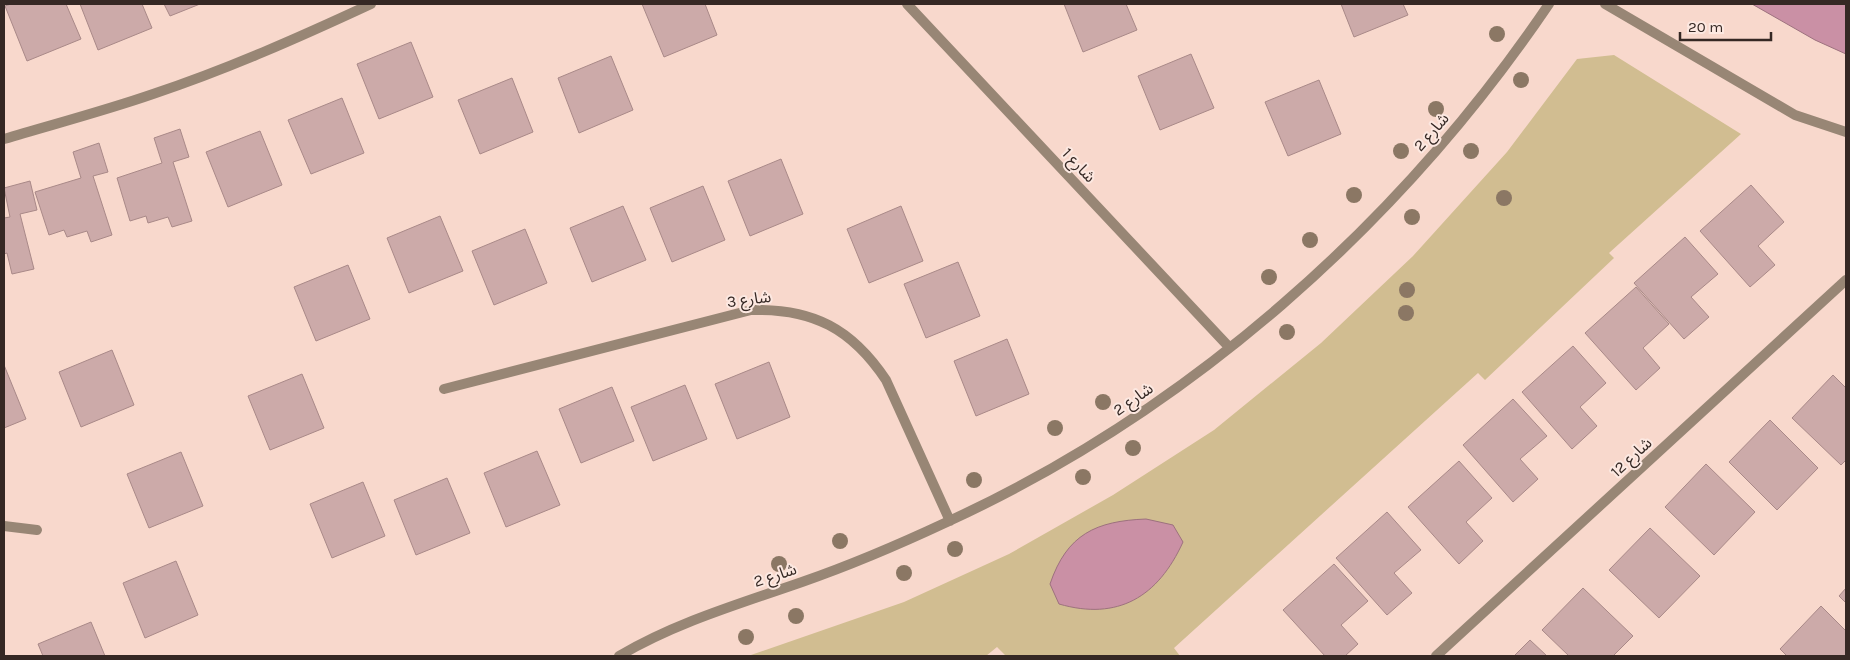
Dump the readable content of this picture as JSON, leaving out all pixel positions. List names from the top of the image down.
{
  "streets": {
    "street": [
      "شارع 2",
      "شارع 1",
      "شارع 3",
      "شارع 12"
    ]
  },
  "crossings": [
    ["شارع 2", "شارع 1"],
    ["شارع 2", "شارع 3"]
  ],
  "scale_bar": "20 m"
}
